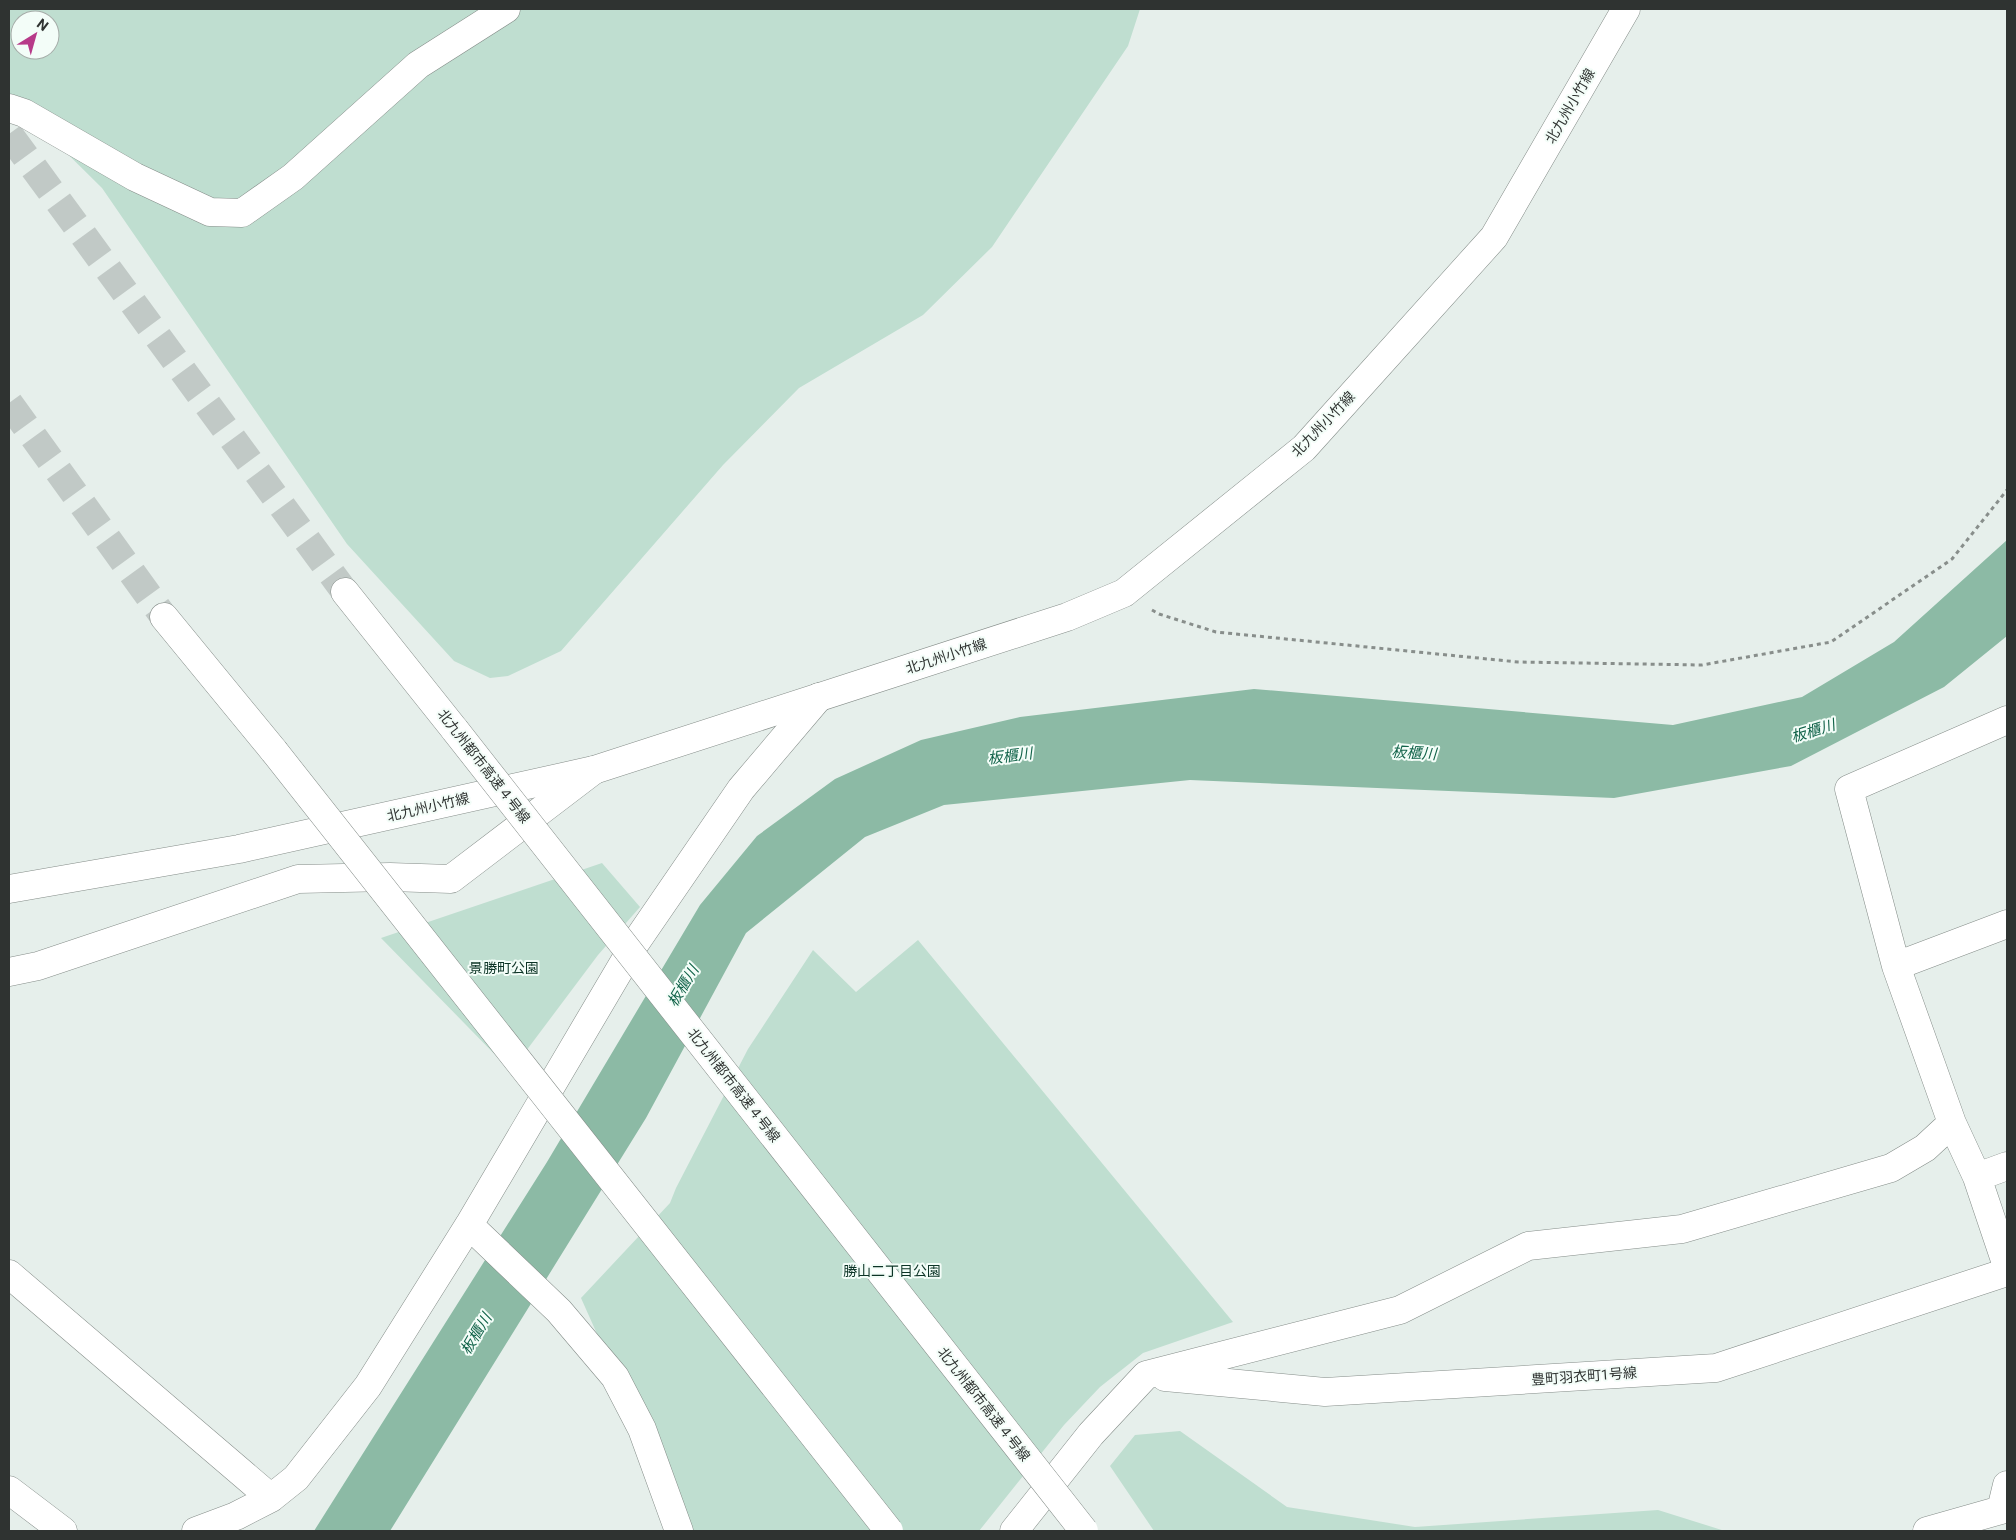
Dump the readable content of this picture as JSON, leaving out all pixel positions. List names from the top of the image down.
{
  "streets": {
    "main road": ["北九州小竹線", "北九州都市高速４号線", "豊町羽衣町1号線"]
  },
  "water": ["板櫃川"],
  "parks": ["景勝町公園", "勝山二丁目公園"],
  "north": "top right"
}
